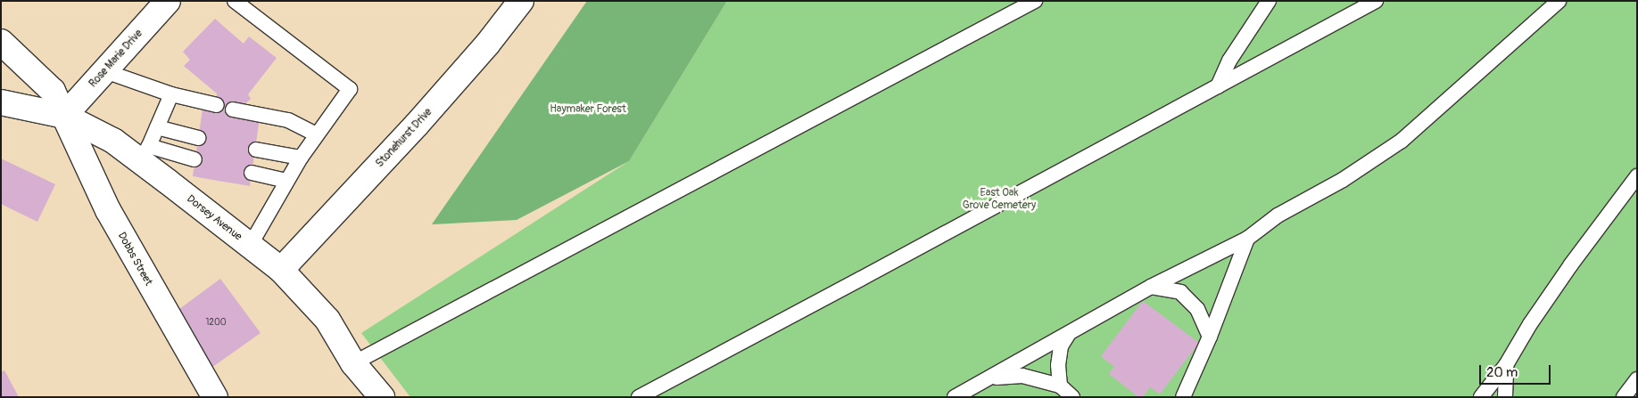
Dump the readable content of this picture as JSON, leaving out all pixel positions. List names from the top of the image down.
{
  "streets": {
    "street": [
      "Rose Marie Drive",
      "Stonehurst Drive",
      "Dorsey Avenue",
      "Dobbs Street"
    ]
  },
  "crossings": [
    ["Rose Marie Drive", "Dorsey Avenue"],
    ["Rose Marie Drive", "Dobbs Street"],
    ["Stonehurst Drive", "Dorsey Avenue"],
    ["Dorsey Avenue", "Dobbs Street"]
  ],
  "parks": ["Haymaker Forest", "East Oak Grove Cemetery"],
  "house_numbers": ["1200"],
  "scale_bar": "20 m"
}
